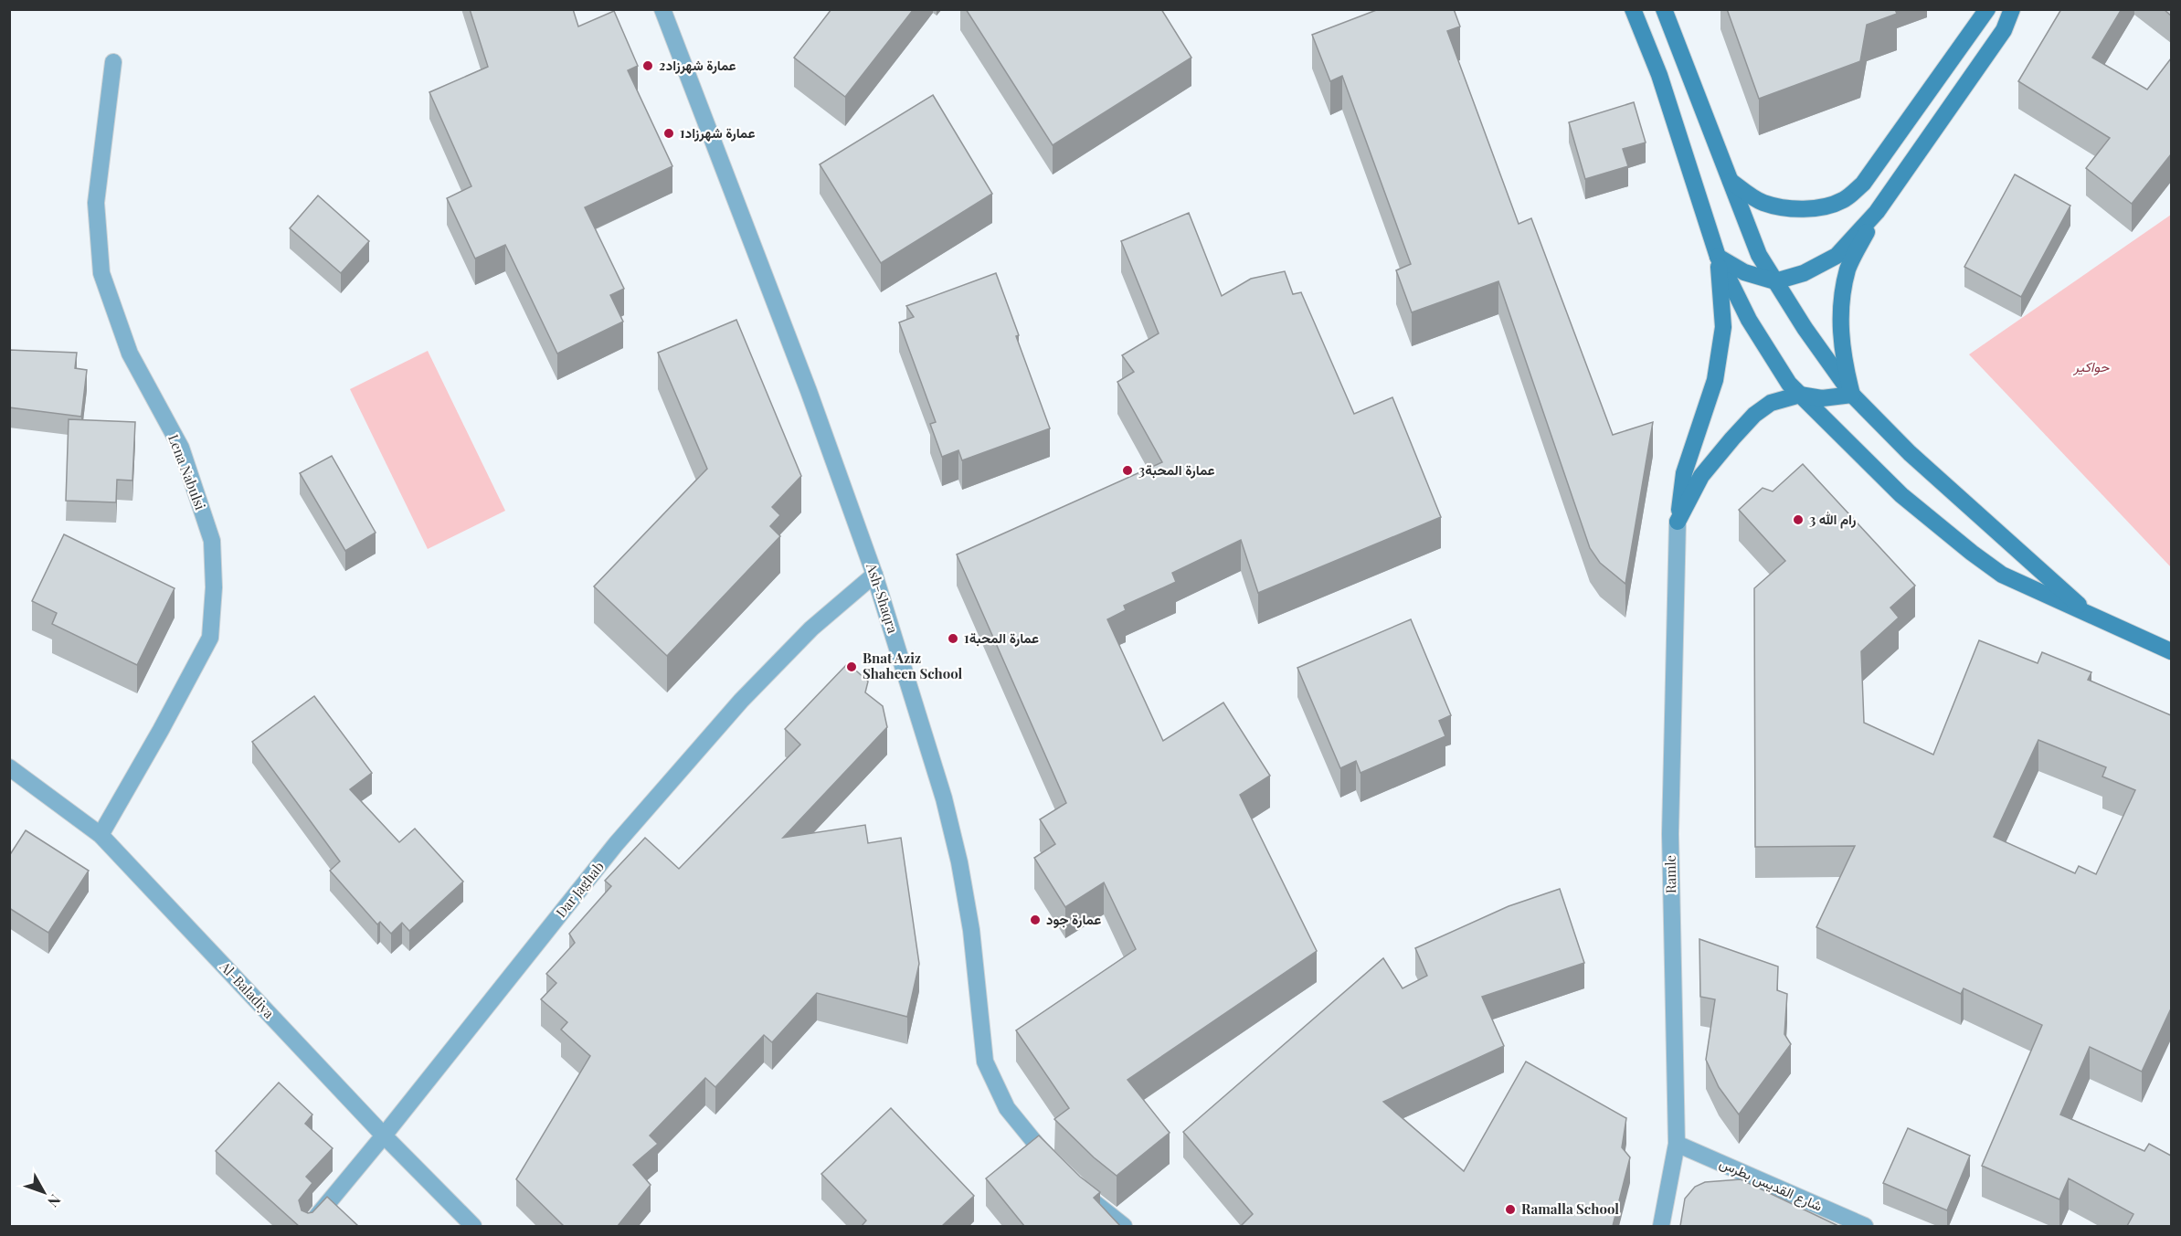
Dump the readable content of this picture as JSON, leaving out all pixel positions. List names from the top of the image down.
{
  "streets": {
    "street": [
      "Lena Nabulsi",
      "Ash-Shaqra",
      "Ramle",
      "Dar Jaghab",
      "Al-Baladiya",
      "شارع القديس بطرس"
    ]
  },
  "crossings": [
    ["Lena Nabulsi", "Al-Baladiya"],
    ["Ash-Shaqra", "Dar Jaghab"],
    ["Ramle", "شارع القديس بطرس"],
    ["Dar Jaghab", "Al-Baladiya"]
  ],
  "parks": ["حواكير"],
  "places": [
    "عمارة شهرزاد2",
    "عمارة شهرزاد1",
    "عمارة المحبة3",
    "3 رام الله",
    "عمارة المحبة1",
    "Bnat Aziz Shaheen School",
    "عمارة جود",
    "Ramalla School"
  ],
  "north": "bottom right"
}
